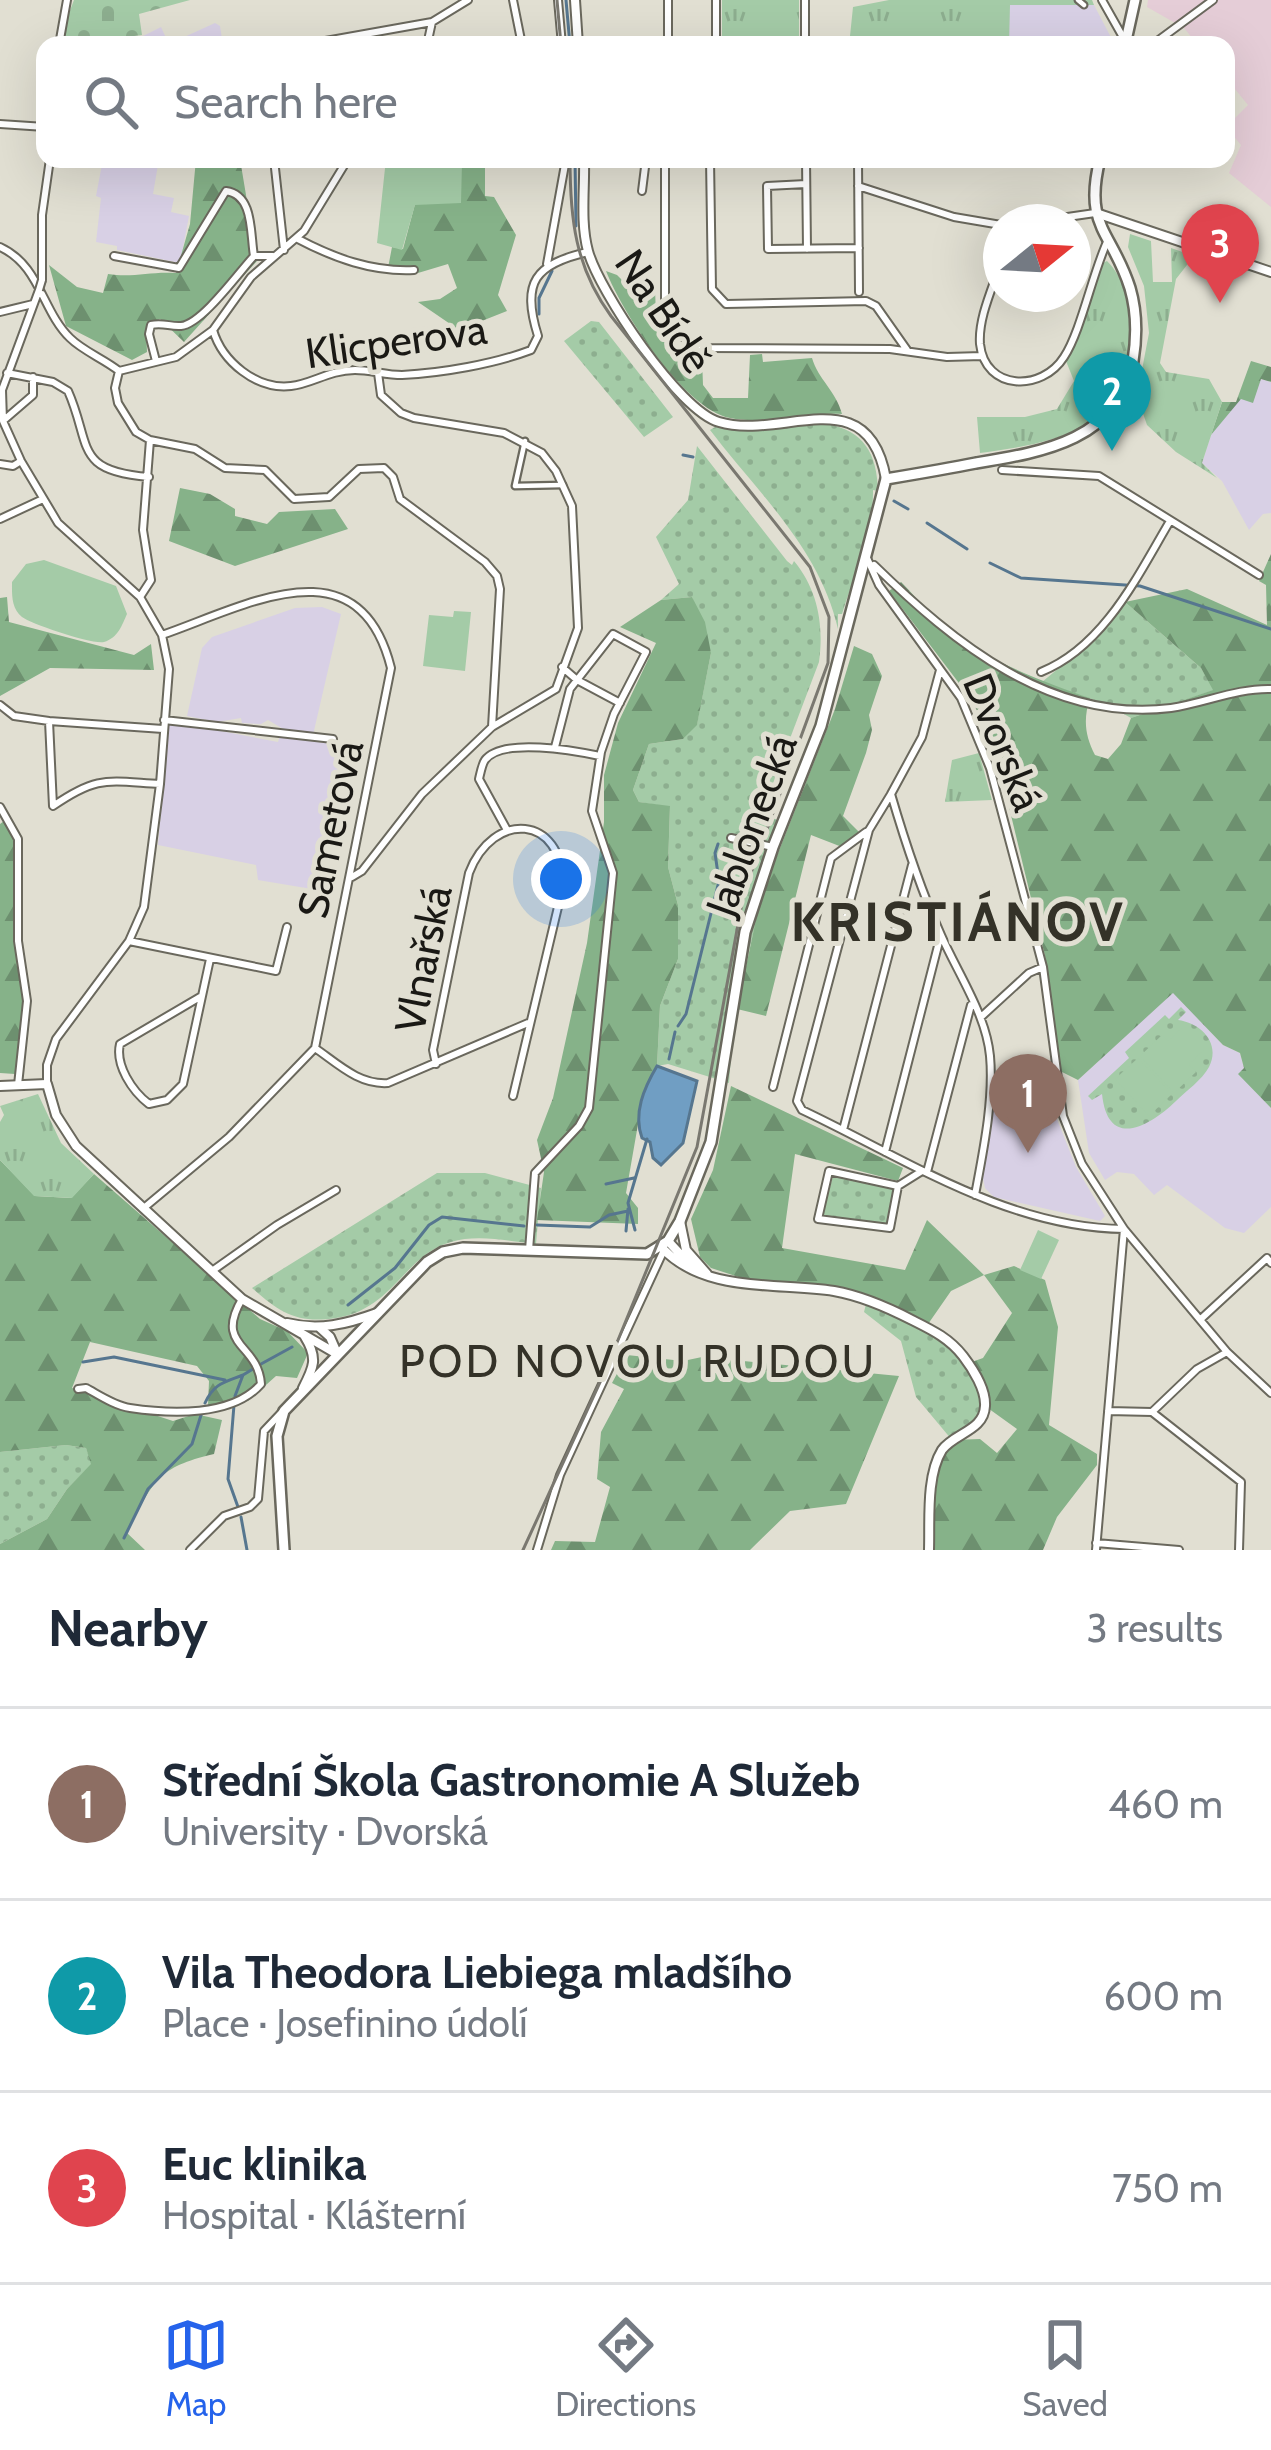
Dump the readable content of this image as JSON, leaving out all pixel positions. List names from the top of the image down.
{
  "streets": {
    "main road": ["Jablonecká"],
    "street": [
      "Na Bídě",
      "Klicperova",
      "Dvorská",
      "Sametová",
      "Vlnařská"
    ]
  },
  "crossings": [
    ["Na Bídě", "Jablonecká"],
    ["Dvorská", "Jablonecká"],
    ["Sametová", "Vlnařská"]
  ],
  "districts": ["KRISTIÁNOV", "POD NOVOU RUDOU"],
  "north": "right",
  "page": {
    "search": "Search here",
    "pins": ["3", "2", "1"],
    "heading": ["Nearby", "3 results"],
    "list": [
      {
        "mark": "1",
        "name": "Střední Škola Gastronomie A Služeb",
        "note": "University · Dvorská",
        "value": "460 m"
      },
      {
        "mark": "2",
        "name": "Vila Theodora Liebiega mladšího",
        "note": "Place · Josefinino údolí",
        "value": "600 m"
      },
      {
        "mark": "3",
        "name": "Euc klinika",
        "note": "Hospital · Klášterní",
        "value": "750 m"
      }
    ],
    "nav": ["Map", "Directions", "Saved"]
  }
}
